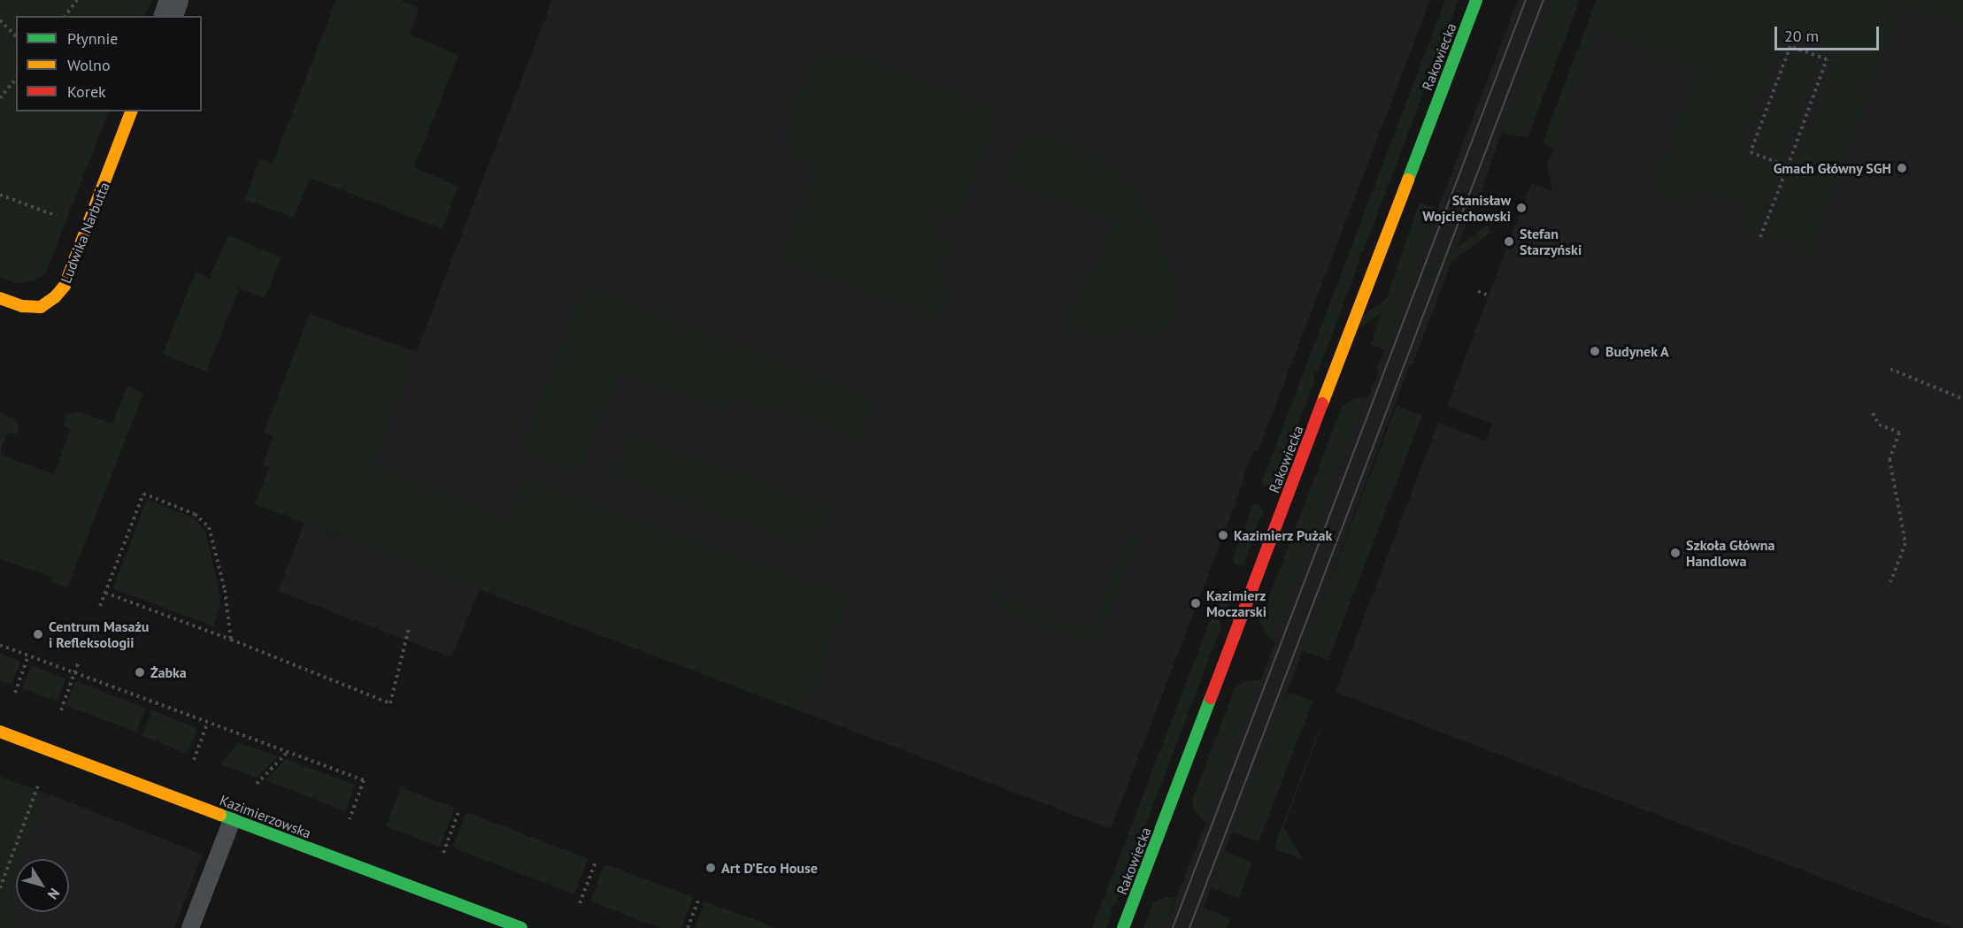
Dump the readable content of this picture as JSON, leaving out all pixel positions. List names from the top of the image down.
{
  "streets": {
    "street": ["Rakowiecka", "Ludwika Narbutta", "Kazimierzowska"]
  },
  "places": [
    "Gmach Główny SGH",
    "Stanisław Wojciechowski",
    "Stefan Starzyński",
    "Budynek A",
    "Kazimierz Pużak",
    "Szkoła Główna Handlowa",
    "Kazimierz Moczarski",
    "Centrum Masażu i Refleksologii",
    "Żabka",
    "Art D’Eco House"
  ],
  "legend": ["Płynnie", "Wolno", "Korek"],
  "scale_bar": "20 m",
  "north": "bottom right"
}
